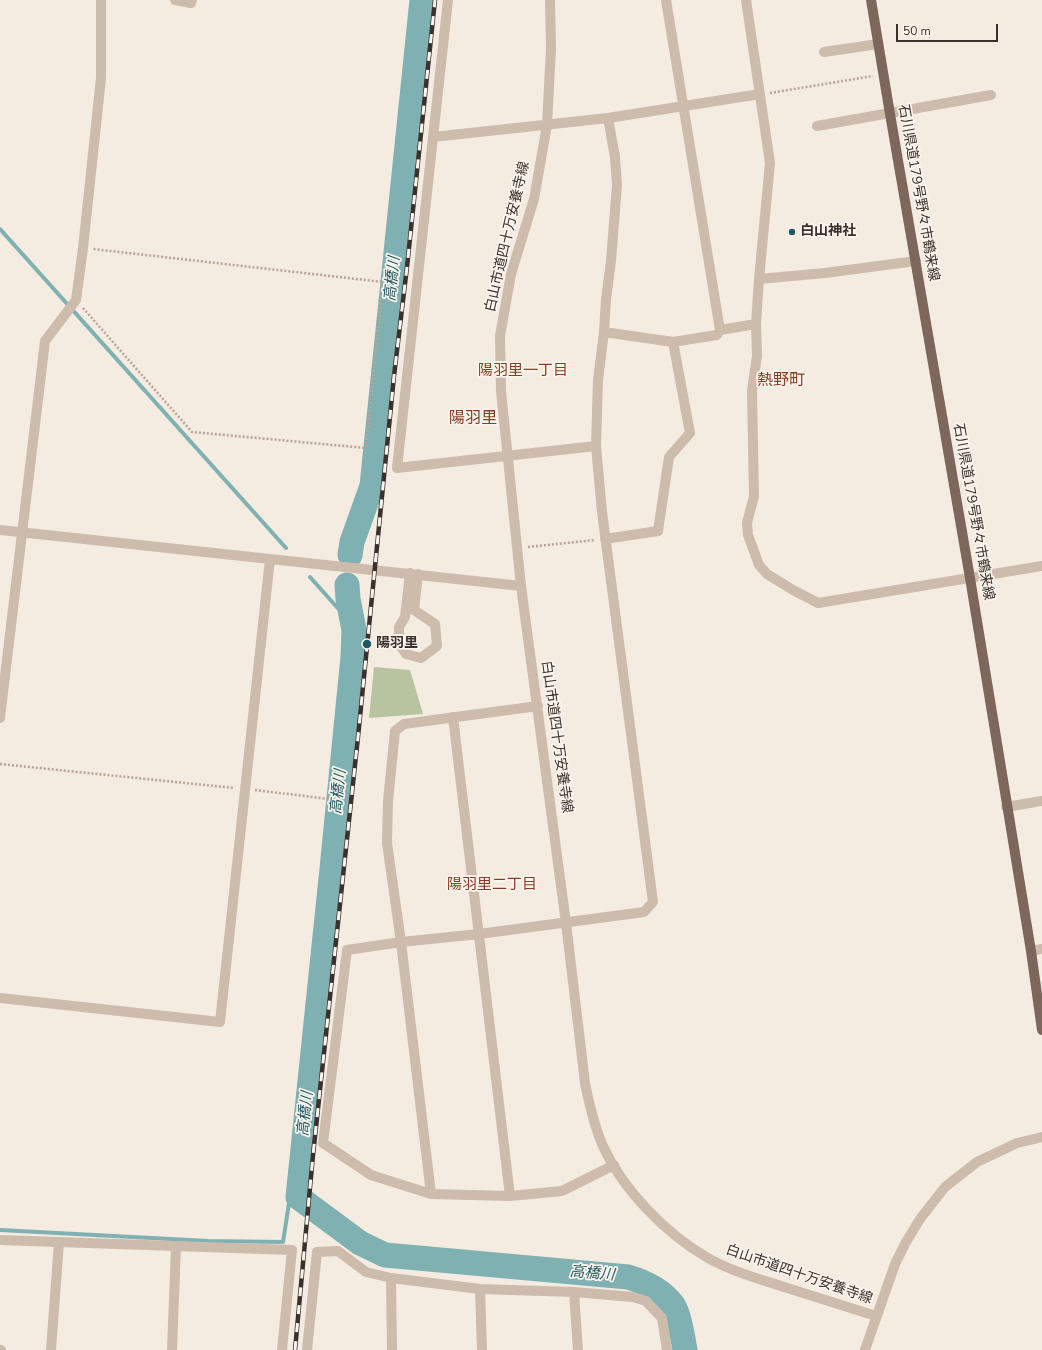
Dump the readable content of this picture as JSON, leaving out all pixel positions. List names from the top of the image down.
{
  "streets": {
    "main road": ["石川県道179号野々市鶴来線"],
    "street": ["白山市道四十万安養寺線"]
  },
  "districts": [
    "陽羽里一丁目",
    "熱野町",
    "陽羽里",
    "陽羽里二丁目"
  ],
  "water": ["高橋川"],
  "places": ["白山神社", "陽羽里"],
  "scale_bar": "50 m"
}
